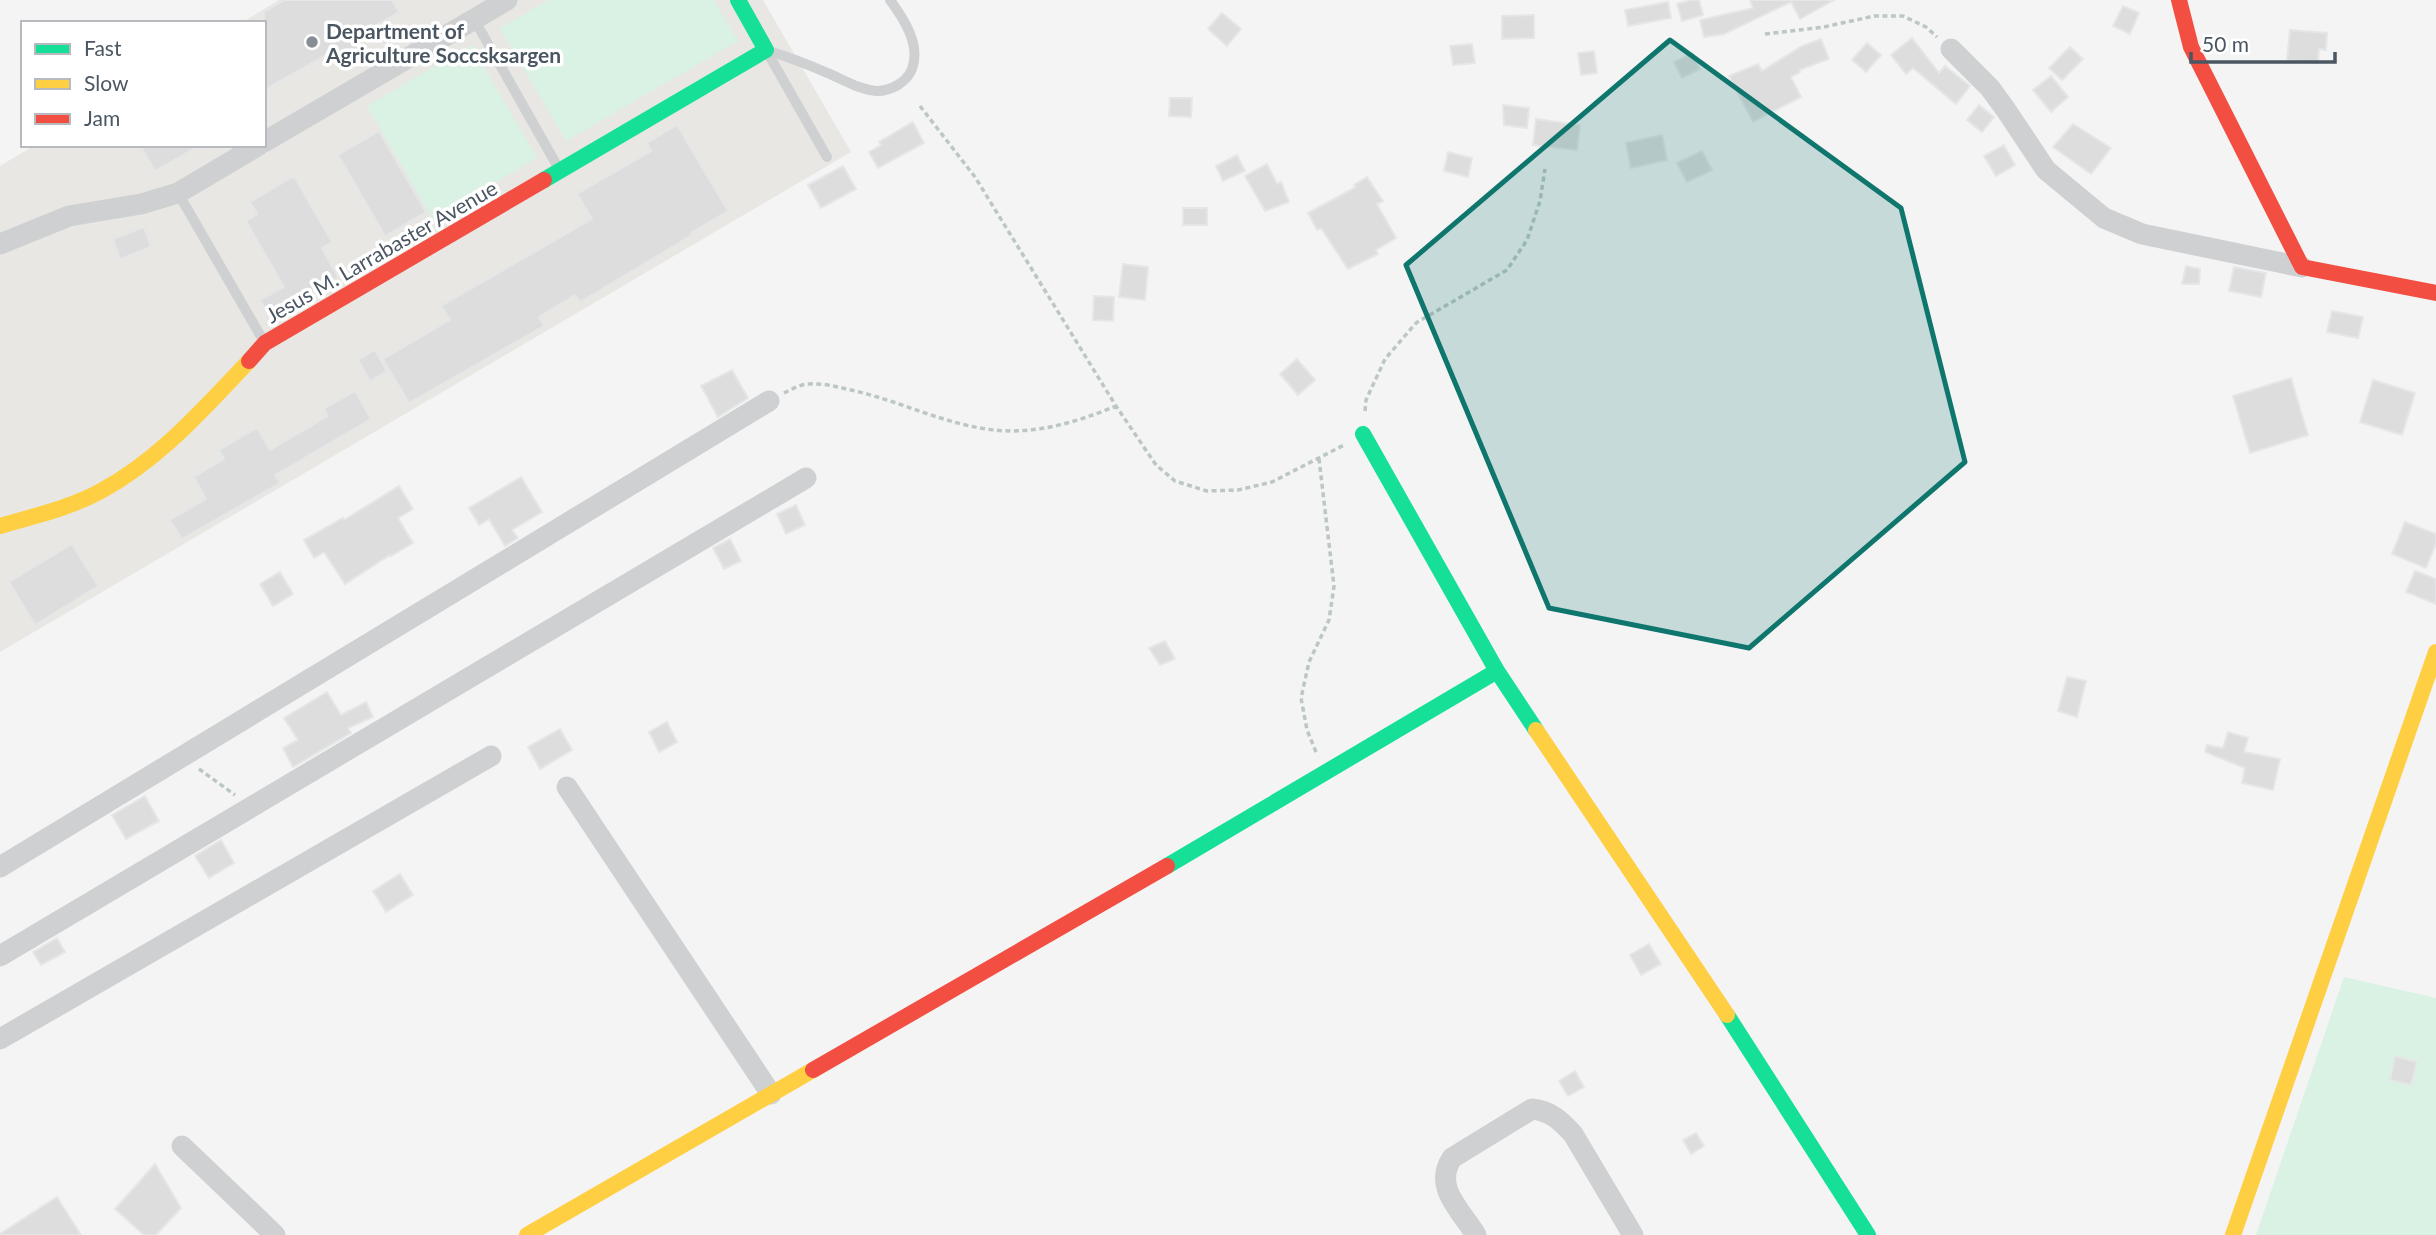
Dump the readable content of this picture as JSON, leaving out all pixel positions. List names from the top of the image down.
{
  "streets": {
    "street": ["Jesus M. Larrabaster Avenue"]
  },
  "places": ["Department of Agriculture Soccsksargen"],
  "legend": ["Fast", "Slow", "Jam"],
  "scale_bar": "50 m"
}
